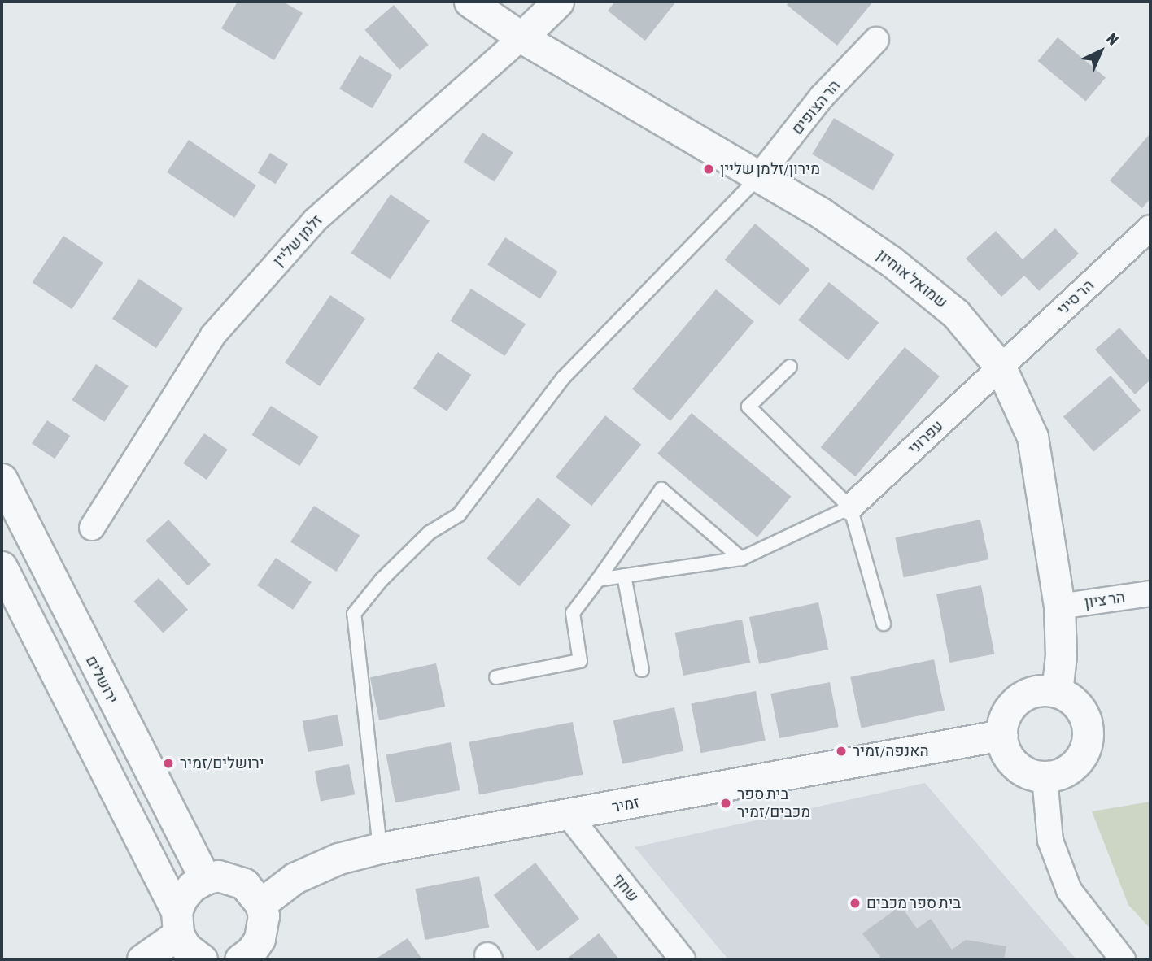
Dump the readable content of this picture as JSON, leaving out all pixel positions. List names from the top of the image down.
{
  "streets": {
    "street": [
      "הר הצופים",
      "זלמן שליין",
      "שמואל אוחיון",
      "הר סיני",
      "עפרוני",
      "הר ציון",
      "ירושלים",
      "זמיר",
      "שחף"
    ]
  },
  "crossings": [
    ["הר הצופים", "שמואל אוחיון"],
    ["זלמן שליין", "שמואל אוחיון"],
    ["שמואל אוחיון", "הר סיני"],
    ["שמואל אוחיון", "עפרוני"],
    ["שמואל אוחיון", "הר ציון"],
    ["שמואל אוחיון", "זמיר"],
    ["הר סיני", "עפרוני"],
    ["זמיר", "שחף"]
  ],
  "places": [
    "מירון/זלמן שליין",
    "האנפה/זמיר",
    "ירושלים/זמיר",
    "בית ספר מכבים/זמיר",
    "בית ספר מכבים"
  ],
  "north": "top right"
}
